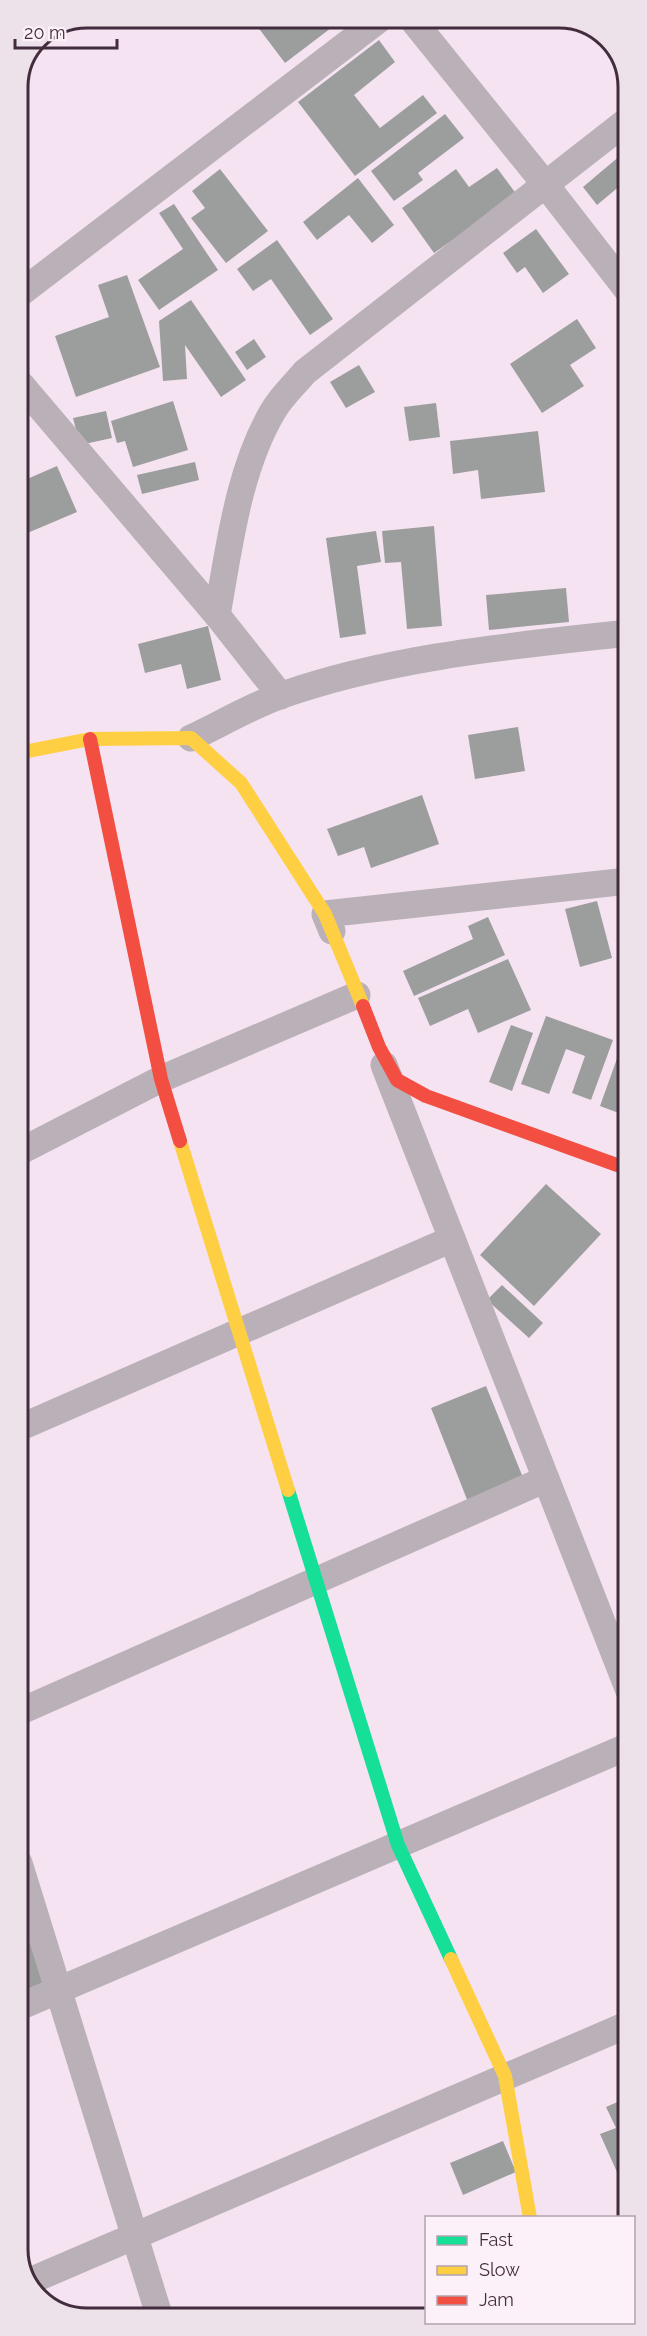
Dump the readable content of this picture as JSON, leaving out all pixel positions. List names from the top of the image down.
{
  "legend": ["Fast", "Slow", "Jam"],
  "scale_bar": "20 m"
}
